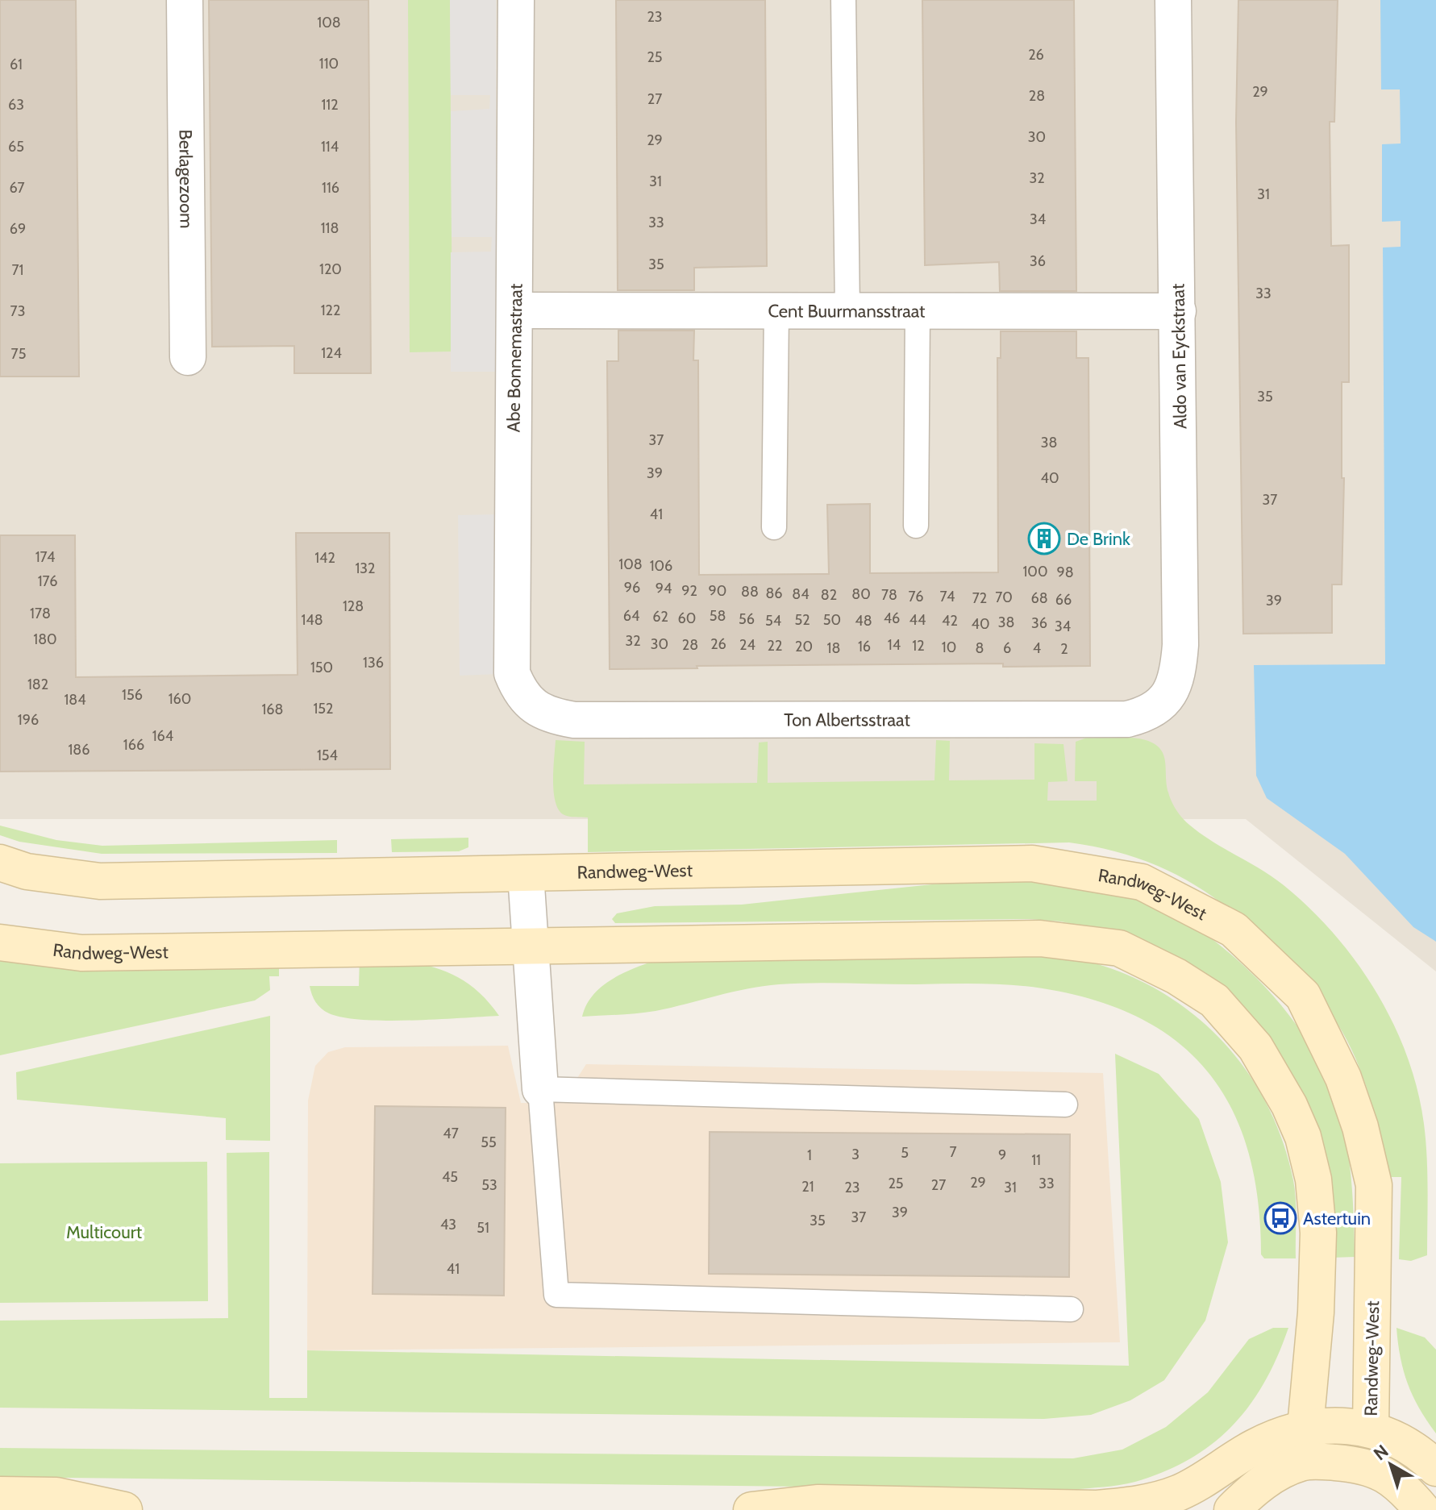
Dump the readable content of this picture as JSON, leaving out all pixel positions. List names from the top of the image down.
{
  "streets": {
    "main road": ["Randweg-West"],
    "street": [
      "Berlagezoom",
      "Cent Buurmansstraat",
      "Aldo van Eyckstraat",
      "Abe Bonnemastraat",
      "Ton Albertsstraat"
    ]
  },
  "crossings": [
    ["Cent Buurmansstraat", "Aldo van Eyckstraat"],
    ["Cent Buurmansstraat", "Abe Bonnemastraat"],
    ["Aldo van Eyckstraat", "Ton Albertsstraat"],
    ["Abe Bonnemastraat", "Ton Albertsstraat"]
  ],
  "parks": ["Multicourt"],
  "places": {
    "building": ["De Brink"],
    "bus stop": ["Astertuin"]
  },
  "house_numbers": [
    "23",
    "108",
    "26",
    "25",
    "110",
    "61",
    "29",
    "28",
    "27",
    "63",
    "112",
    "30",
    "29",
    "65",
    "114",
    "32",
    "31",
    "67",
    "116",
    "31",
    "34",
    "33",
    "118",
    "69",
    "36",
    "35",
    "120",
    "71",
    "33",
    "122",
    "73",
    "124",
    "75",
    "35",
    "37",
    "38",
    "39",
    "40",
    "37",
    "41",
    "174",
    "142",
    "108",
    "106",
    "132",
    "100",
    "98",
    "176",
    "96",
    "94",
    "92",
    "90",
    "88",
    "86",
    "84",
    "80",
    "82",
    "78",
    "76",
    "74",
    "70",
    "72",
    "68",
    "66",
    "39",
    "128",
    "178",
    "64",
    "58",
    "62",
    "60",
    "46",
    "56",
    "148",
    "52",
    "50",
    "44",
    "54",
    "48",
    "42",
    "38",
    "36",
    "40",
    "34",
    "180",
    "32",
    "30",
    "26",
    "28",
    "24",
    "14",
    "22",
    "12",
    "20",
    "16",
    "10",
    "18",
    "8",
    "6",
    "4",
    "2",
    "136",
    "150",
    "182",
    "156",
    "160",
    "184",
    "152",
    "168",
    "196",
    "164",
    "166",
    "186",
    "154",
    "47",
    "55",
    "7",
    "5",
    "3",
    "1",
    "9",
    "11",
    "45",
    "29",
    "25",
    "33",
    "53",
    "27",
    "21",
    "23",
    "31",
    "39",
    "37",
    "35",
    "43",
    "51",
    "41"
  ],
  "north": "top left"
}
